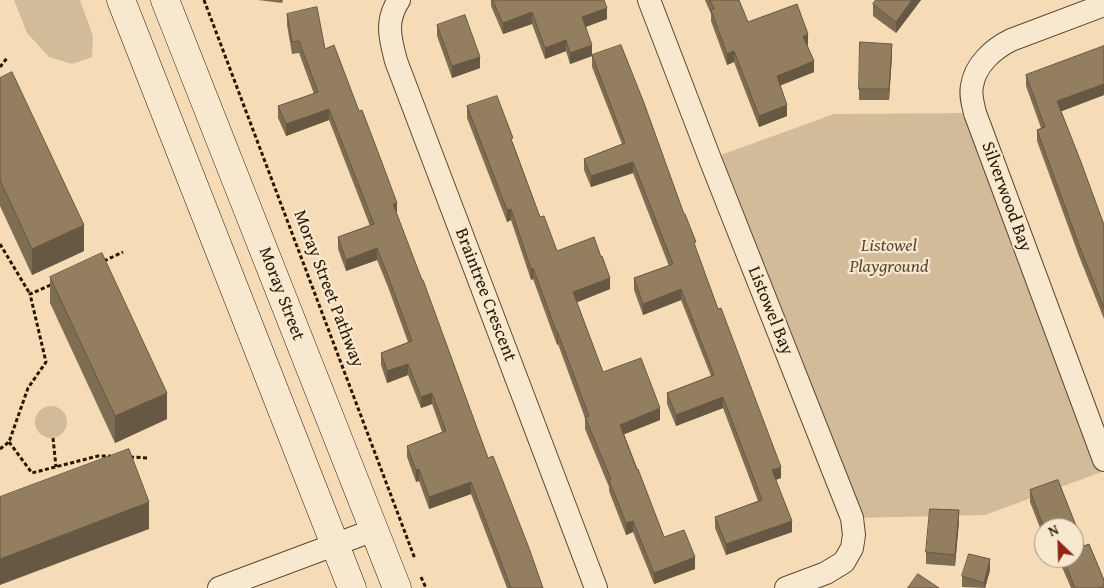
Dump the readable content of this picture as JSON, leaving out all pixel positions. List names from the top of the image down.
{
  "streets": {
    "street": [
      "Silverwood Bay",
      "Moray Street",
      "Braintree Crescent",
      "Listowel Bay"
    ],
    "path": ["Moray Street Pathway"]
  },
  "parks": ["Listowel Playground"],
  "north": "top left"
}
